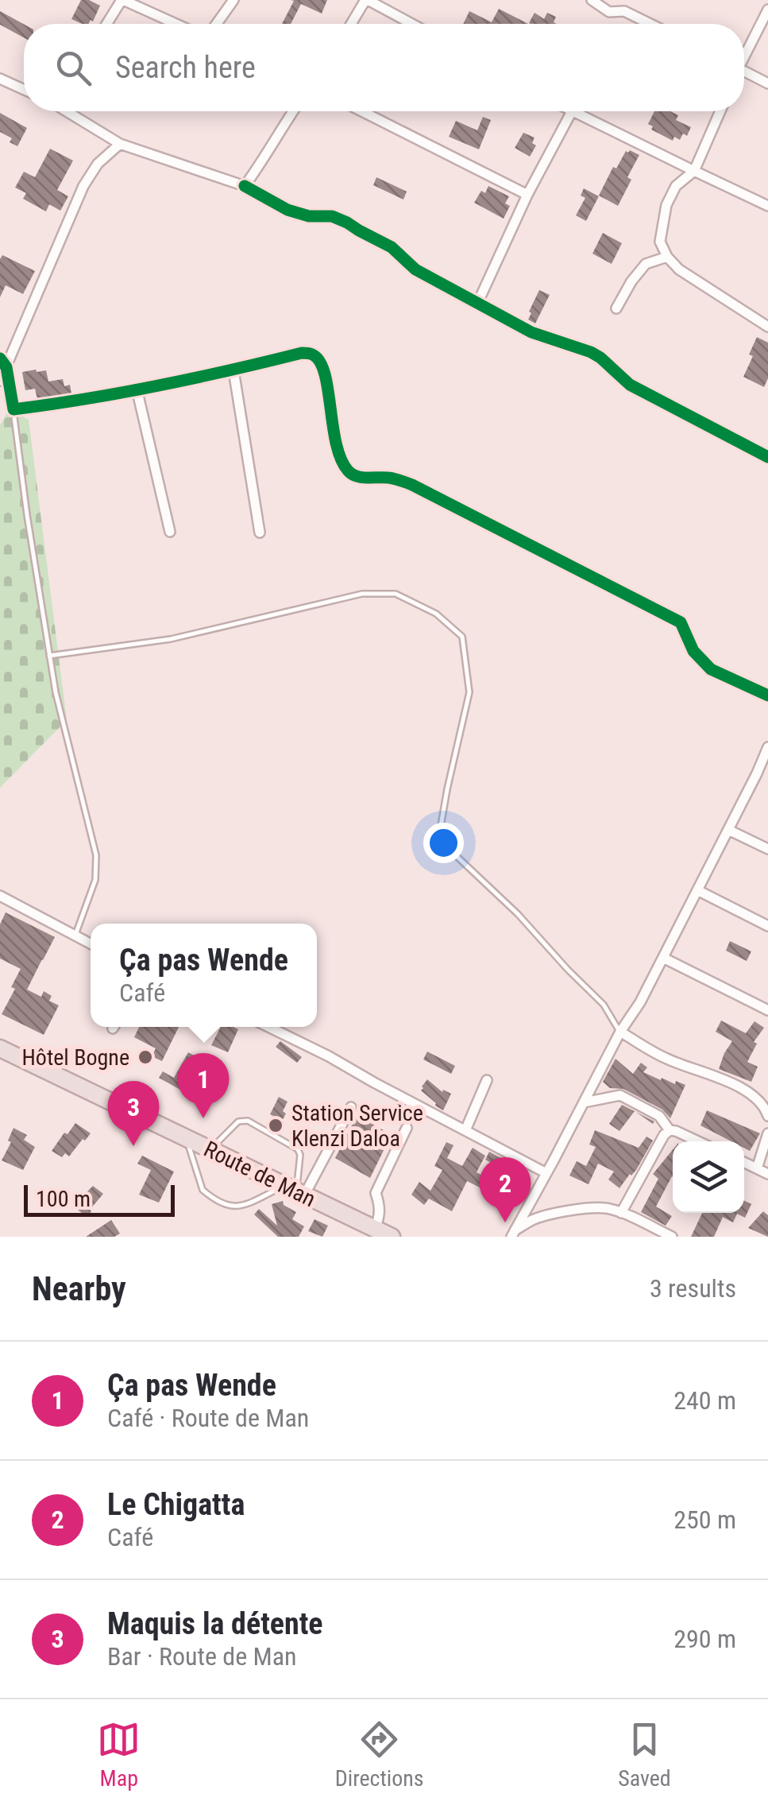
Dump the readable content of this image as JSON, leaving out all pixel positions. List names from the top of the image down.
{
  "streets": {
    "highway": ["Route de Man"]
  },
  "places": ["Hôtel Bogne", "Station Service Klenzi Daloa"],
  "scale_bar": "100 m",
  "page": {
    "search": "Search here",
    "popup": ["Ça pas Wende", "Café"],
    "pins": ["1", "3", "2"],
    "scale": "100 m",
    "heading": ["Nearby", "3 results"],
    "list": [
      {
        "mark": "1",
        "name": "Ça pas Wende",
        "note": "Café · Route de Man",
        "value": "240 m"
      },
      {
        "mark": "2",
        "name": "Le Chigatta",
        "note": "Café",
        "value": "250 m"
      },
      {
        "mark": "3",
        "name": "Maquis la détente",
        "note": "Bar · Route de Man",
        "value": "290 m"
      }
    ],
    "nav": ["Map", "Directions", "Saved"]
  }
}
